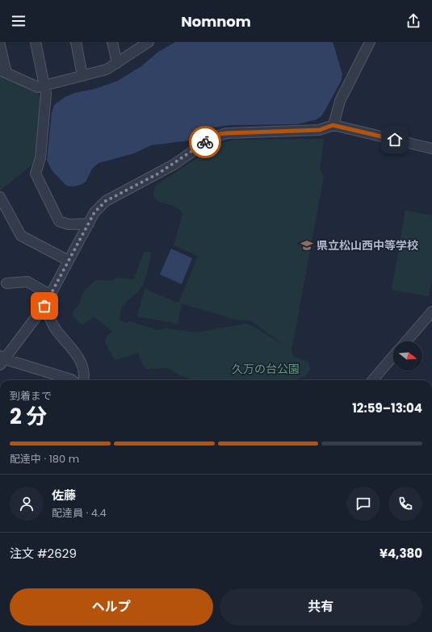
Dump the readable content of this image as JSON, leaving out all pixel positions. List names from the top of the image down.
{
  "parks": ["久万の台公園"],
  "places": {
    "school or university": ["県立松山西中等学校"]
  },
  "north": "right",
  "page": {
    "header": "Nomnom",
    "heading": ["2 分", "到着まで", "12:59–13:04"],
    "panel": [
      "佐藤",
      "配達員 · 4.4",
      "注文 #2629",
      "¥4,380"
    ],
    "bar": "配達中 · 180 m",
    "buttons": ["ヘルプ", "共有"]
  }
}
